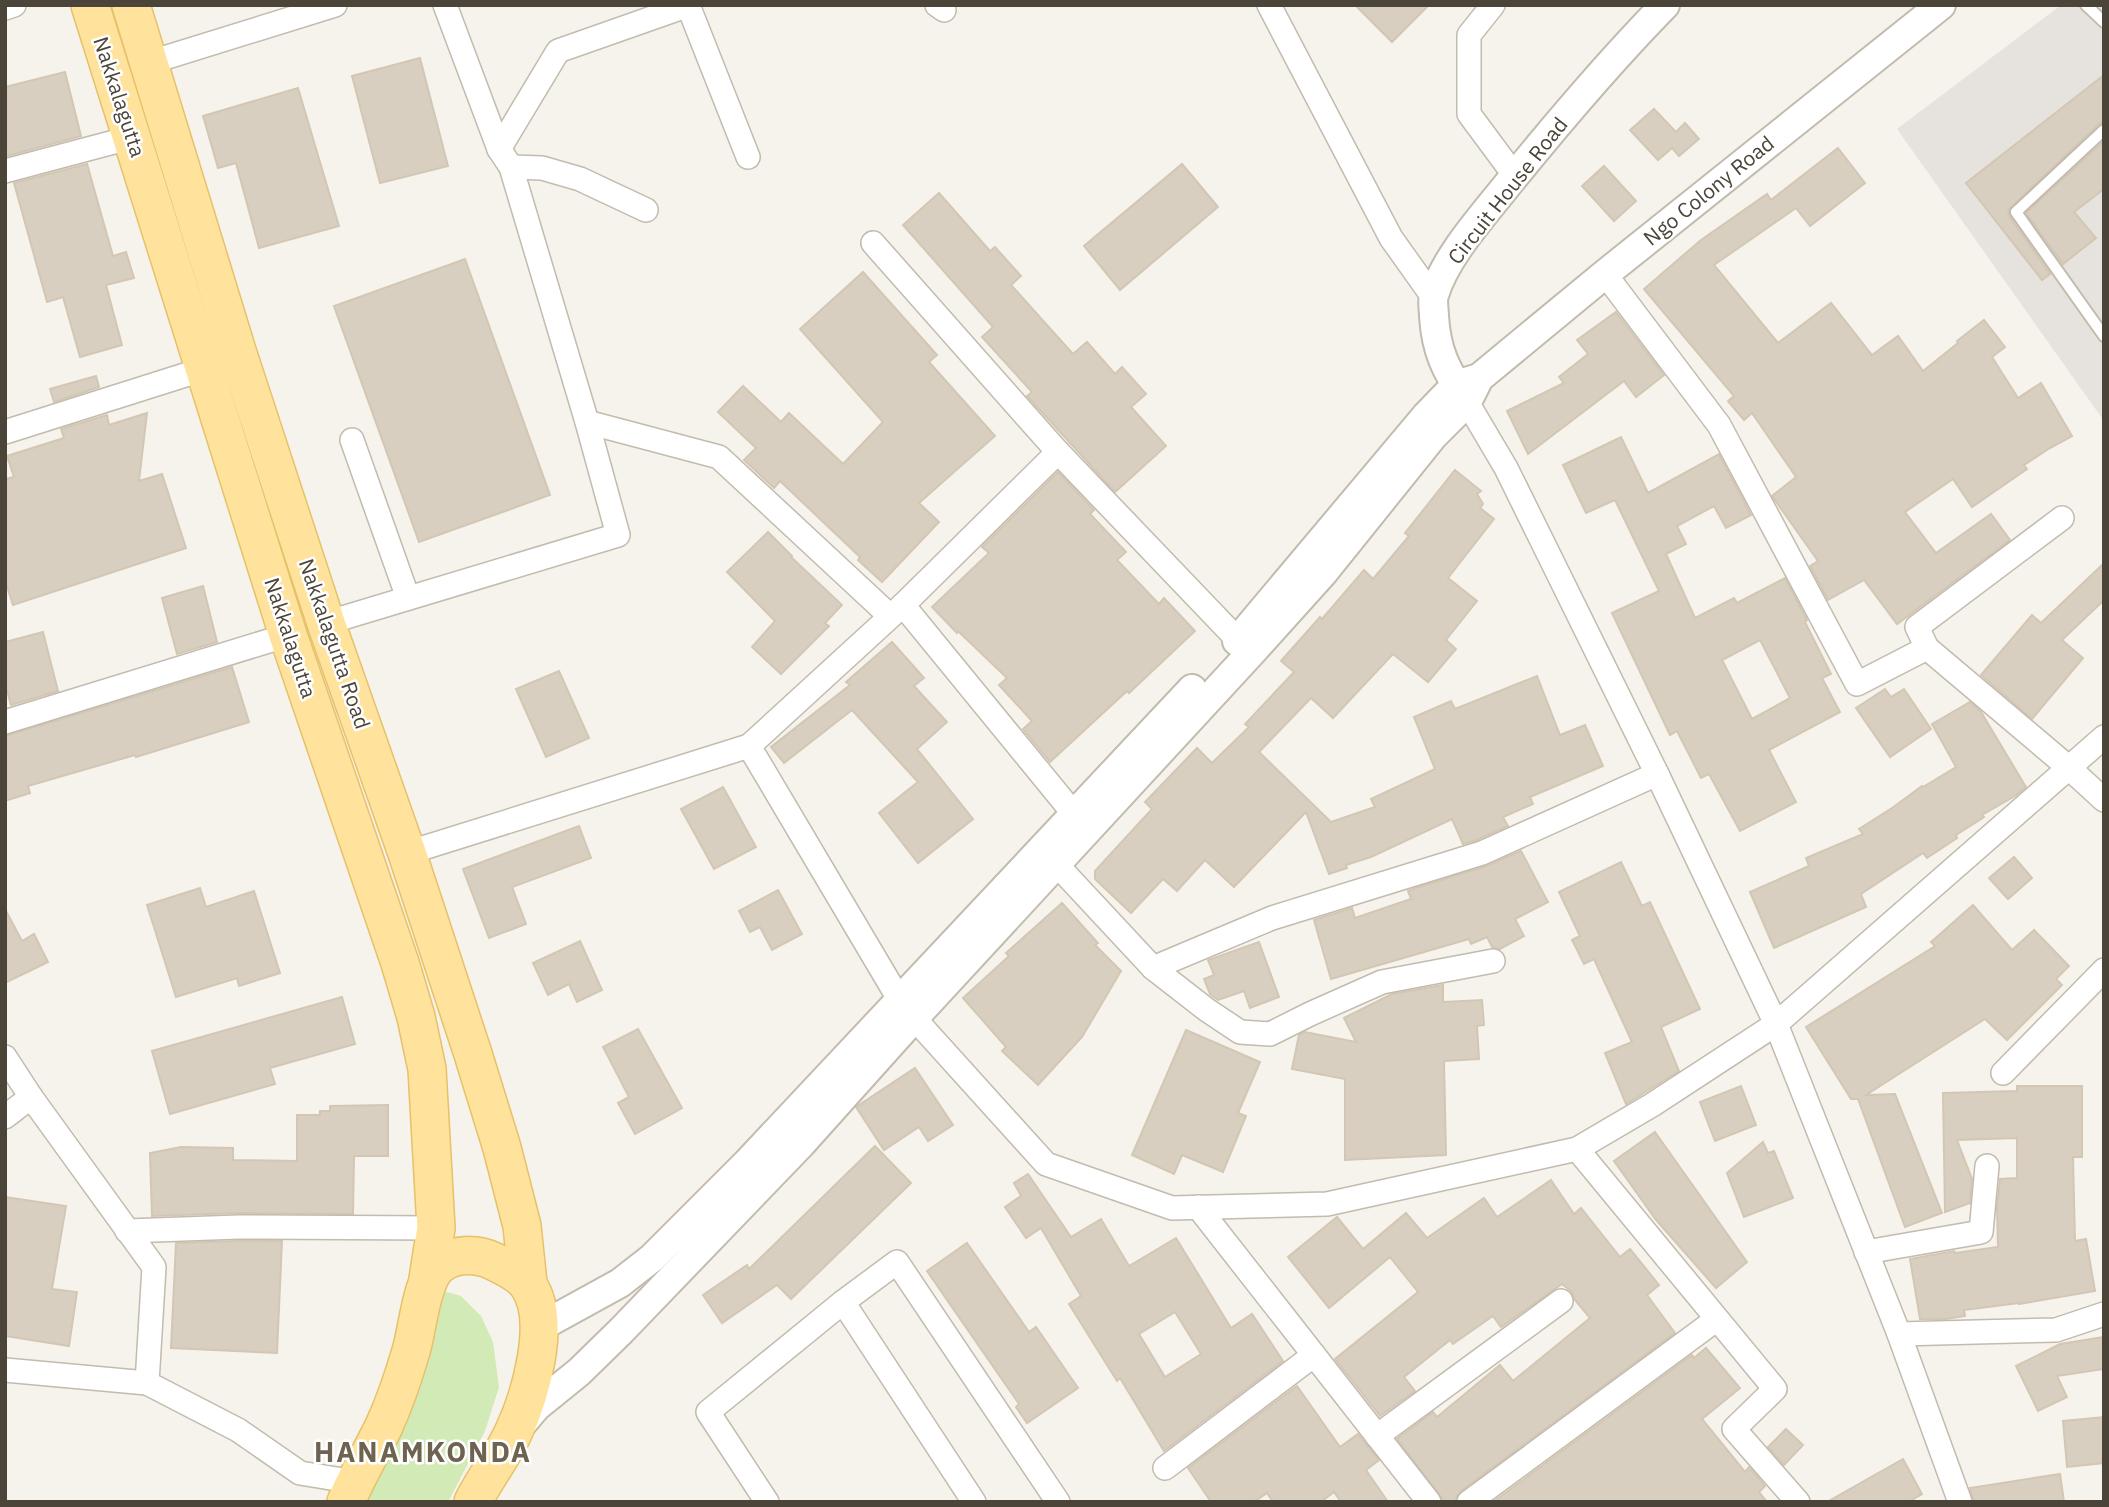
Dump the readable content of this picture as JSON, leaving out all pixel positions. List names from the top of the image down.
{
  "streets": {
    "main road": ["Nakkalagutta", "Nakkalagutta Road"],
    "street": ["Circuit House Road", "Ngo Colony Road"]
  },
  "districts": ["HANAMKONDA"]
}
